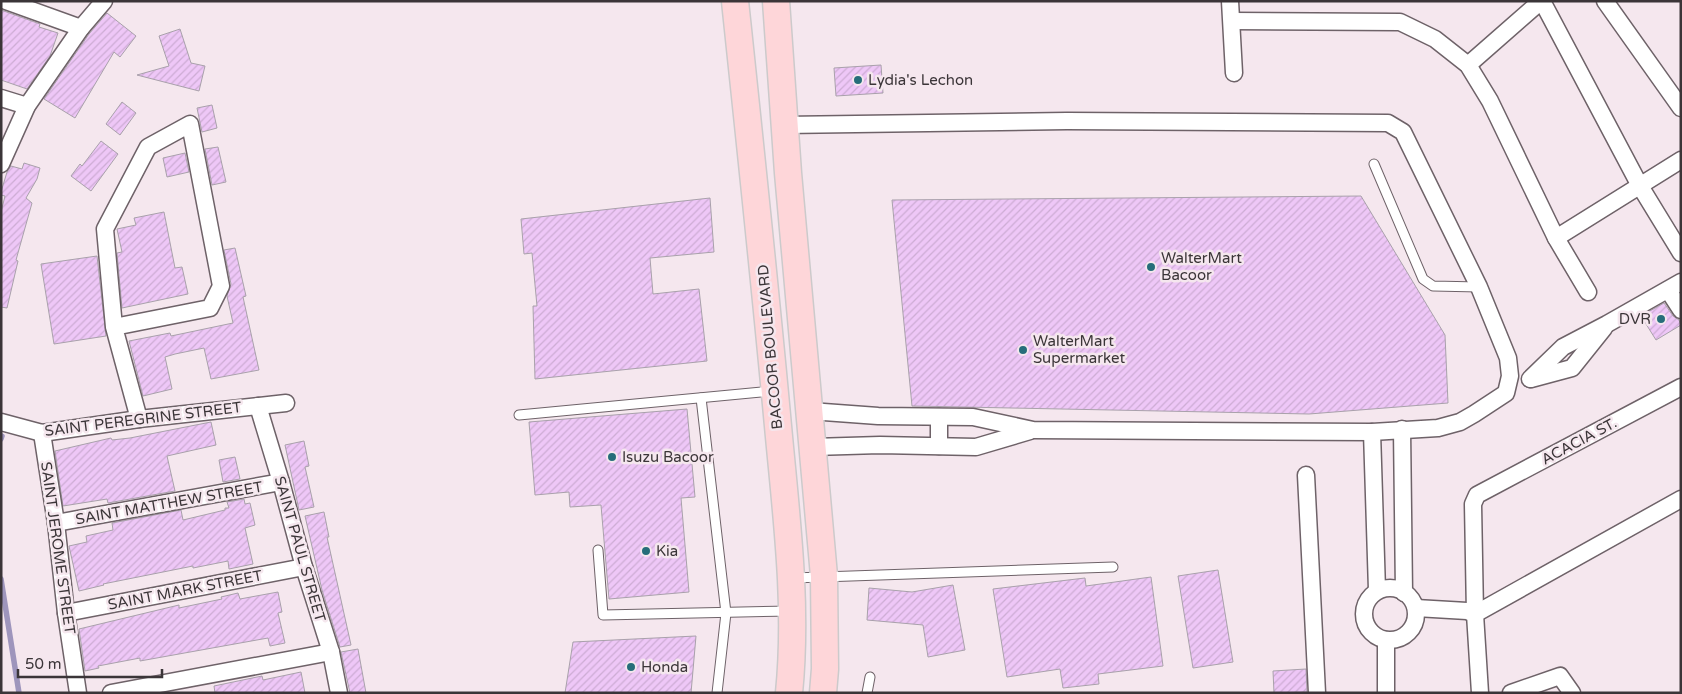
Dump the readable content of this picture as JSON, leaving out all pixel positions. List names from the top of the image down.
{
  "streets": {
    "main road": ["BACOOR BOULEVARD"],
    "street": [
      "SAINT PEREGRINE STREET",
      "ACACIA ST.",
      "SAINT MATTHEW STREET",
      "SAINT JEROME STREET",
      "SAINT PAUL STREET",
      "SAINT MARK STREET"
    ]
  },
  "crossings": [
    ["SAINT PEREGRINE STREET", "SAINT JEROME STREET"],
    ["SAINT PEREGRINE STREET", "SAINT PAUL STREET"],
    ["SAINT MATTHEW STREET", "SAINT JEROME STREET"],
    ["SAINT MATTHEW STREET", "SAINT PAUL STREET"],
    ["SAINT JEROME STREET", "SAINT MARK STREET"],
    ["SAINT PAUL STREET", "SAINT MARK STREET"]
  ],
  "places": [
    "Lydia's Lechon",
    "WalterMart Bacoor",
    "DVR",
    "WalterMart Supermarket",
    "Isuzu Bacoor",
    "Kia",
    "Honda"
  ],
  "scale_bar": "50 m"
}
